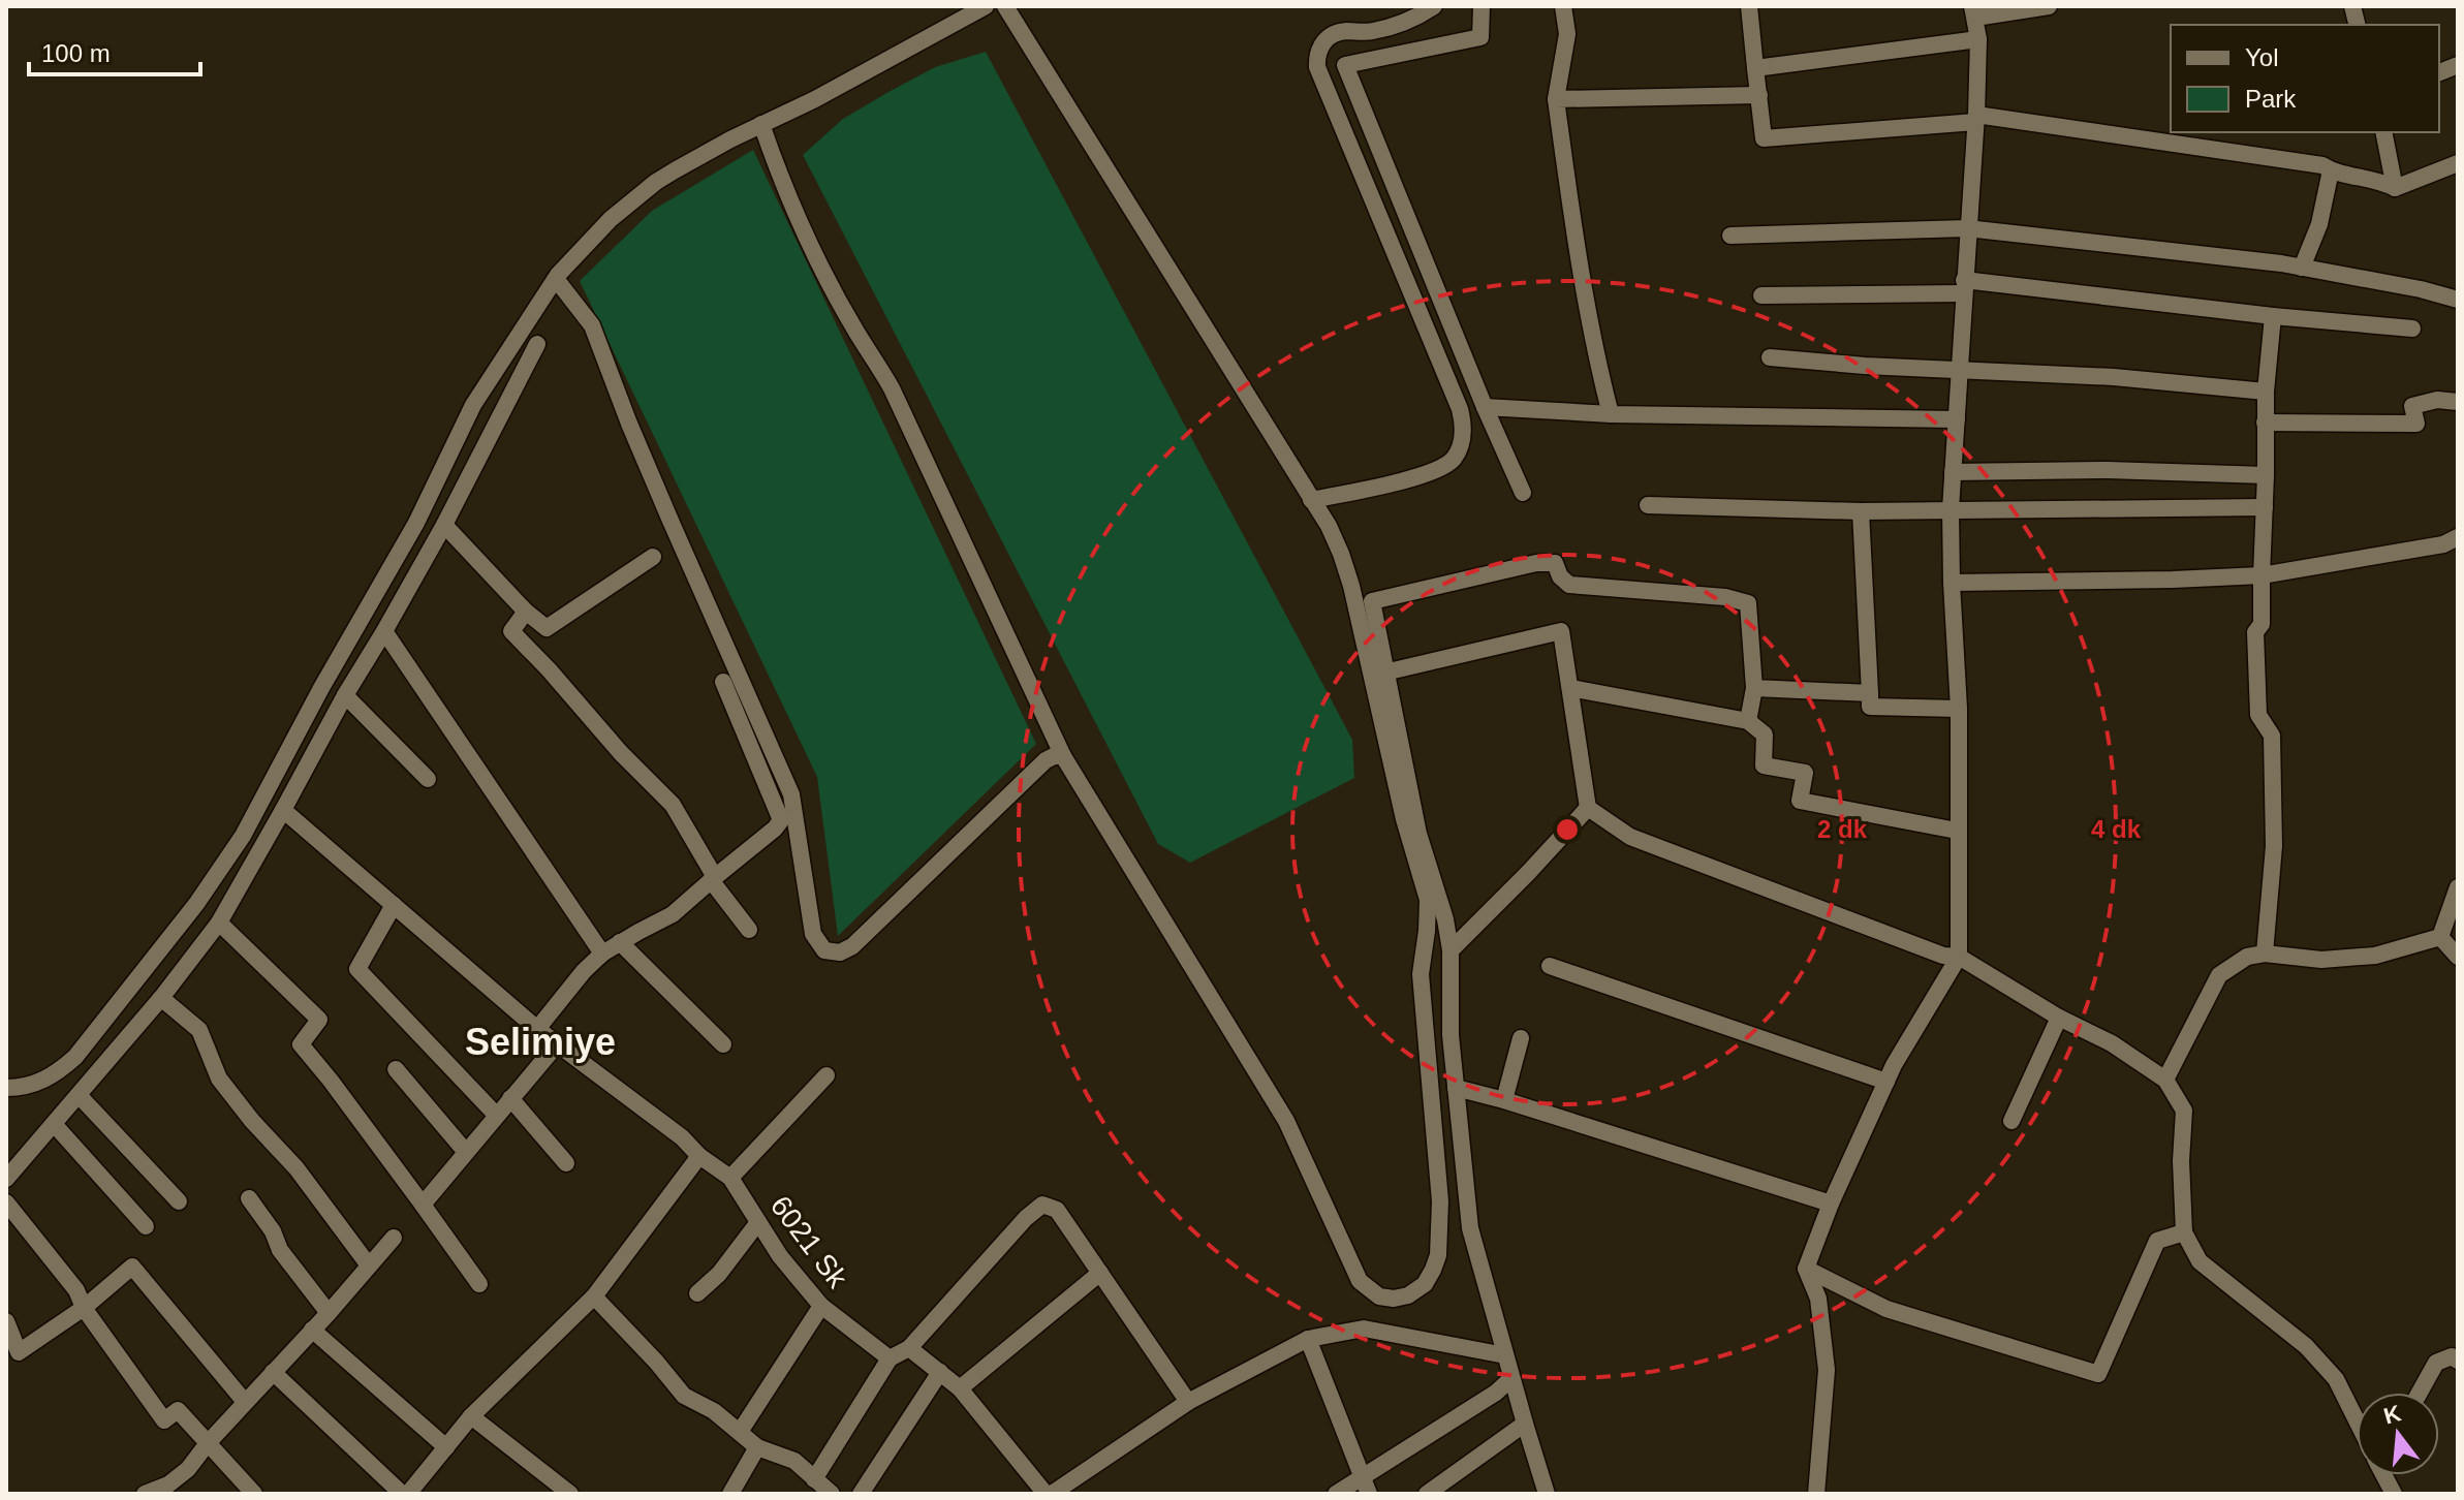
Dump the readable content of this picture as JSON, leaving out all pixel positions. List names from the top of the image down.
{
  "streets": {
    "street": ["6021 Sk"]
  },
  "districts": ["Selimiye"],
  "legend": ["Yol", "Park"],
  "scale_bar": "100 m",
  "north": "top",
  "rings": ["2 dk", "4 dk"]
}
